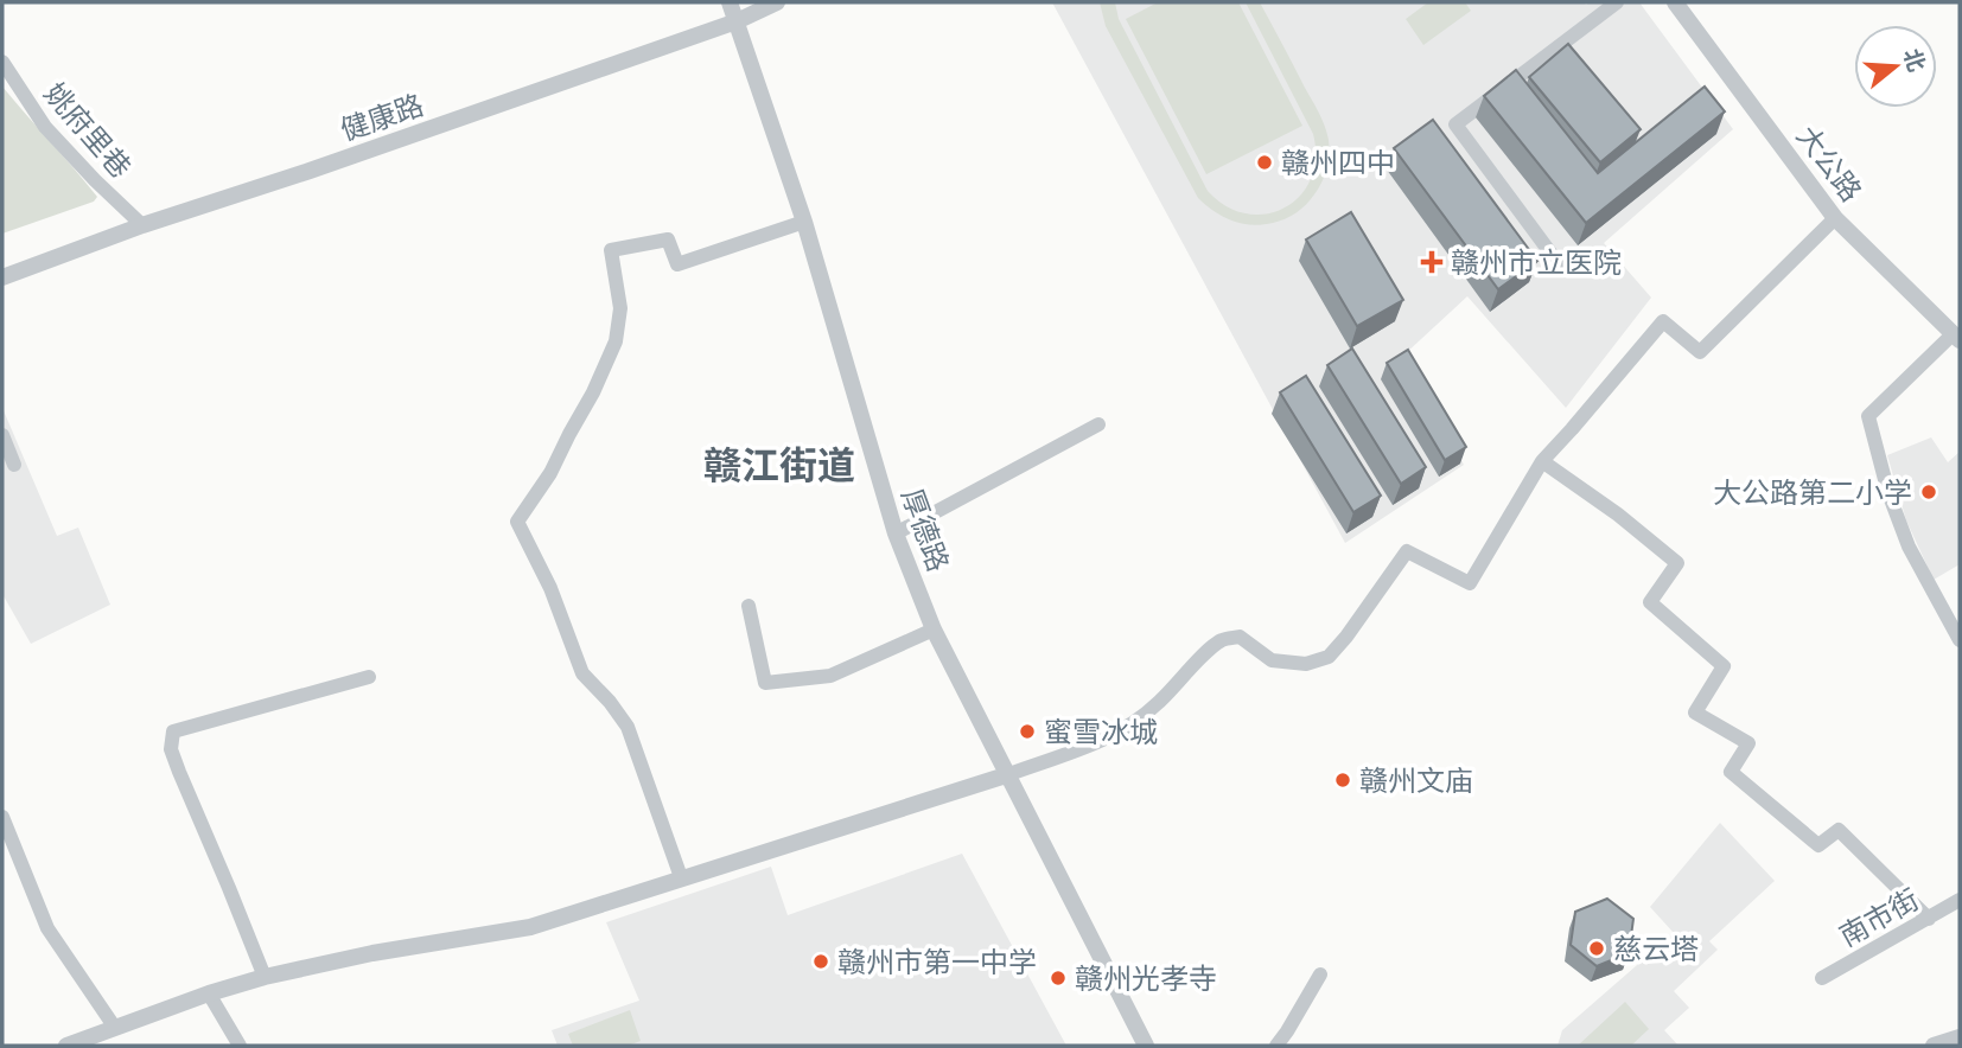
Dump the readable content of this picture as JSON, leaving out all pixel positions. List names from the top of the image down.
{
  "streets": {
    "street": [
      "健康路",
      "姚府里巷",
      "大公路",
      "厚德路",
      "南市街"
    ]
  },
  "crossings": [
    ["健康路", "姚府里巷"],
    ["健康路", "厚德路"]
  ],
  "districts": ["赣江街道"],
  "places": {
    "other": [
      "赣州四中",
      "大公路第二小学",
      "蜜雪冰城",
      "赣州文庙",
      "慈云塔",
      "赣州市第一中学",
      "赣州光孝寺"
    ],
    "health": ["赣州市立医院"]
  },
  "north": "right"
}
